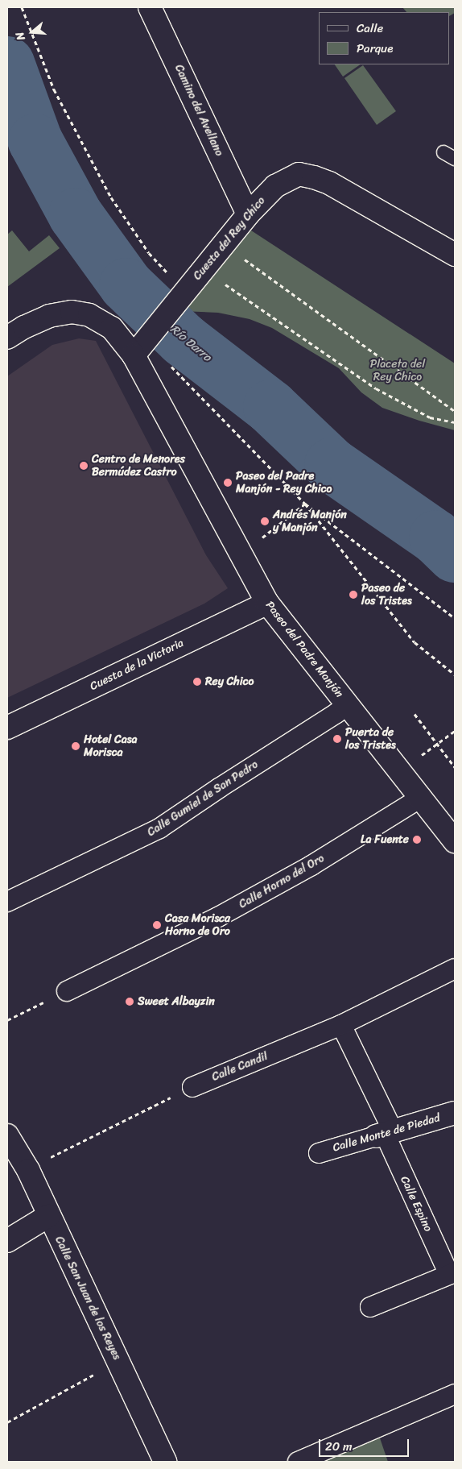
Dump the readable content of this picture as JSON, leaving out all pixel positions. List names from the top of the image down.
{
  "streets": {
    "street": [
      "Camino del Avellano",
      "Cuesta del Rey Chico",
      "Paseo del Padre Manjón",
      "Cuesta de la Victoria",
      "Calle Gumiel de San Pedro",
      "Calle Horno del Oro",
      "Calle Candil",
      "Calle Monte de Piedad",
      "Calle Espino",
      "Calle San Juan de los Reyes"
    ]
  },
  "crossings": [
    ["Camino del Avellano", "Cuesta del Rey Chico"],
    ["Cuesta del Rey Chico", "Paseo del Padre Manjón"],
    ["Paseo del Padre Manjón", "Cuesta de la Victoria"],
    ["Paseo del Padre Manjón", "Calle Gumiel de San Pedro"],
    ["Paseo del Padre Manjón", "Calle Horno del Oro"],
    ["Calle Candil", "Calle Espino"],
    ["Calle Monte de Piedad", "Calle Espino"]
  ],
  "water": ["Río Darro"],
  "parks": ["Placeta del Rey Chico"],
  "places": [
    "Centro de Menores Bermúdez Castro",
    "Paseo del Padre Manjón - Rey Chico",
    "Andrés Manjón y Manjón",
    "Paseo de los Tristes",
    "Rey Chico",
    "Puerta de los Tristes",
    "Hotel Casa Morisca",
    "La Fuente",
    "Casa Morisca Horno de Oro",
    "Sweet Albayzin"
  ],
  "legend": ["Calle", "Parque"],
  "scale_bar": "20 m",
  "north": "left"
}
